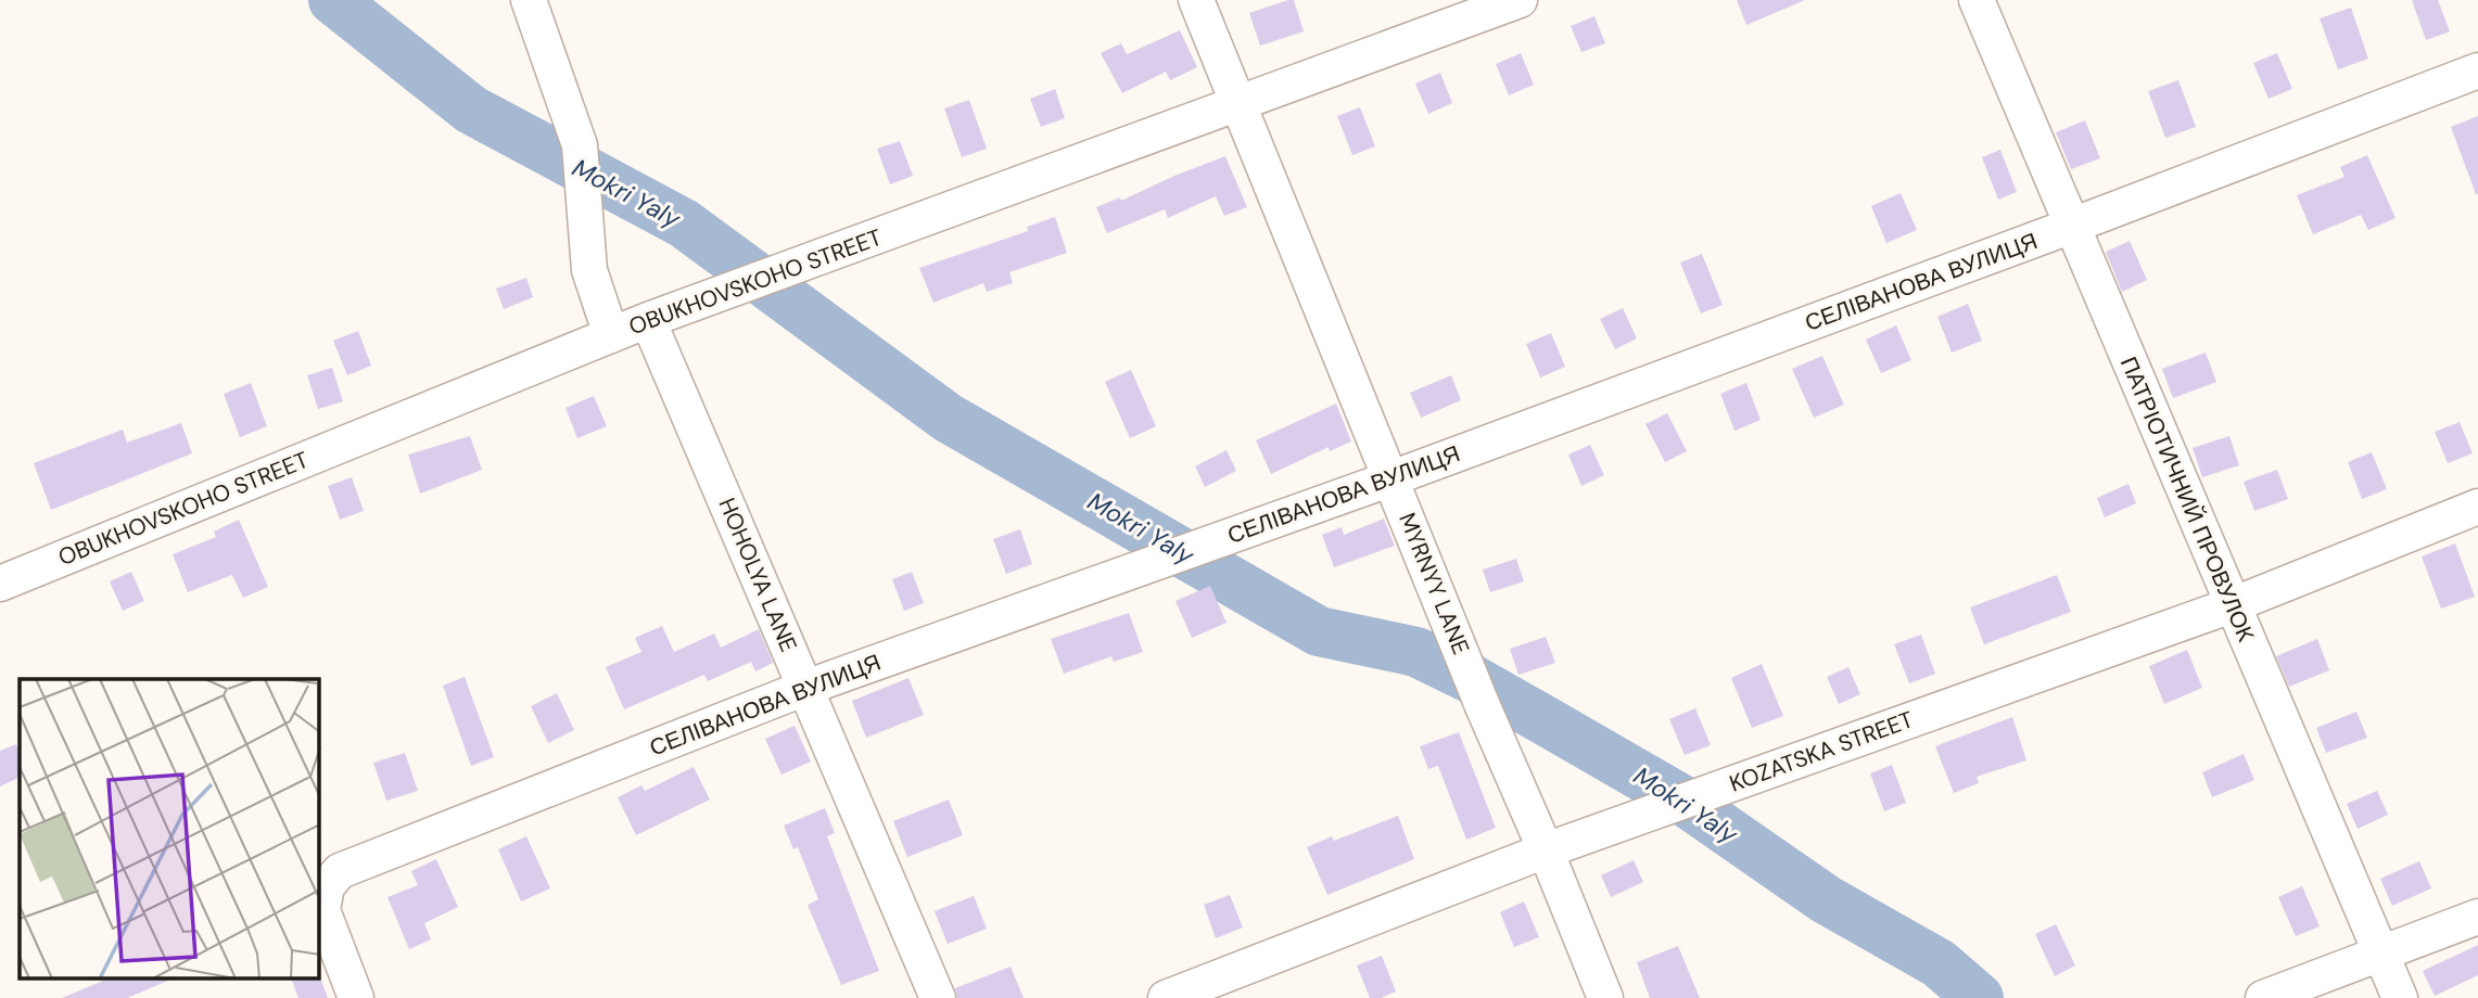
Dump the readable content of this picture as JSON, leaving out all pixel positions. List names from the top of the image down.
{
  "streets": {
    "street": [
      "OBUKHOVSKOHO STREET",
      "СЕЛІВАНОВА ВУЛИЦЯ",
      "ПАТРІОТИЧНИЙ ПРОВУЛОК",
      "HOHOLYA LANE",
      "MYRNYY LANE",
      "KOZATSKA STREET"
    ]
  },
  "crossings": [
    ["OBUKHOVSKOHO STREET", "HOHOLYA LANE"],
    ["OBUKHOVSKOHO STREET", "MYRNYY LANE"],
    ["СЕЛІВАНОВА ВУЛИЦЯ", "ПАТРІОТИЧНИЙ ПРОВУЛОК"],
    ["СЕЛІВАНОВА ВУЛИЦЯ", "HOHOLYA LANE"],
    ["СЕЛІВАНОВА ВУЛИЦЯ", "MYRNYY LANE"],
    ["ПАТРІОТИЧНИЙ ПРОВУЛОК", "KOZATSKA STREET"],
    ["MYRNYY LANE", "KOZATSKA STREET"]
  ],
  "water": ["Mokri Yaly"]
}
